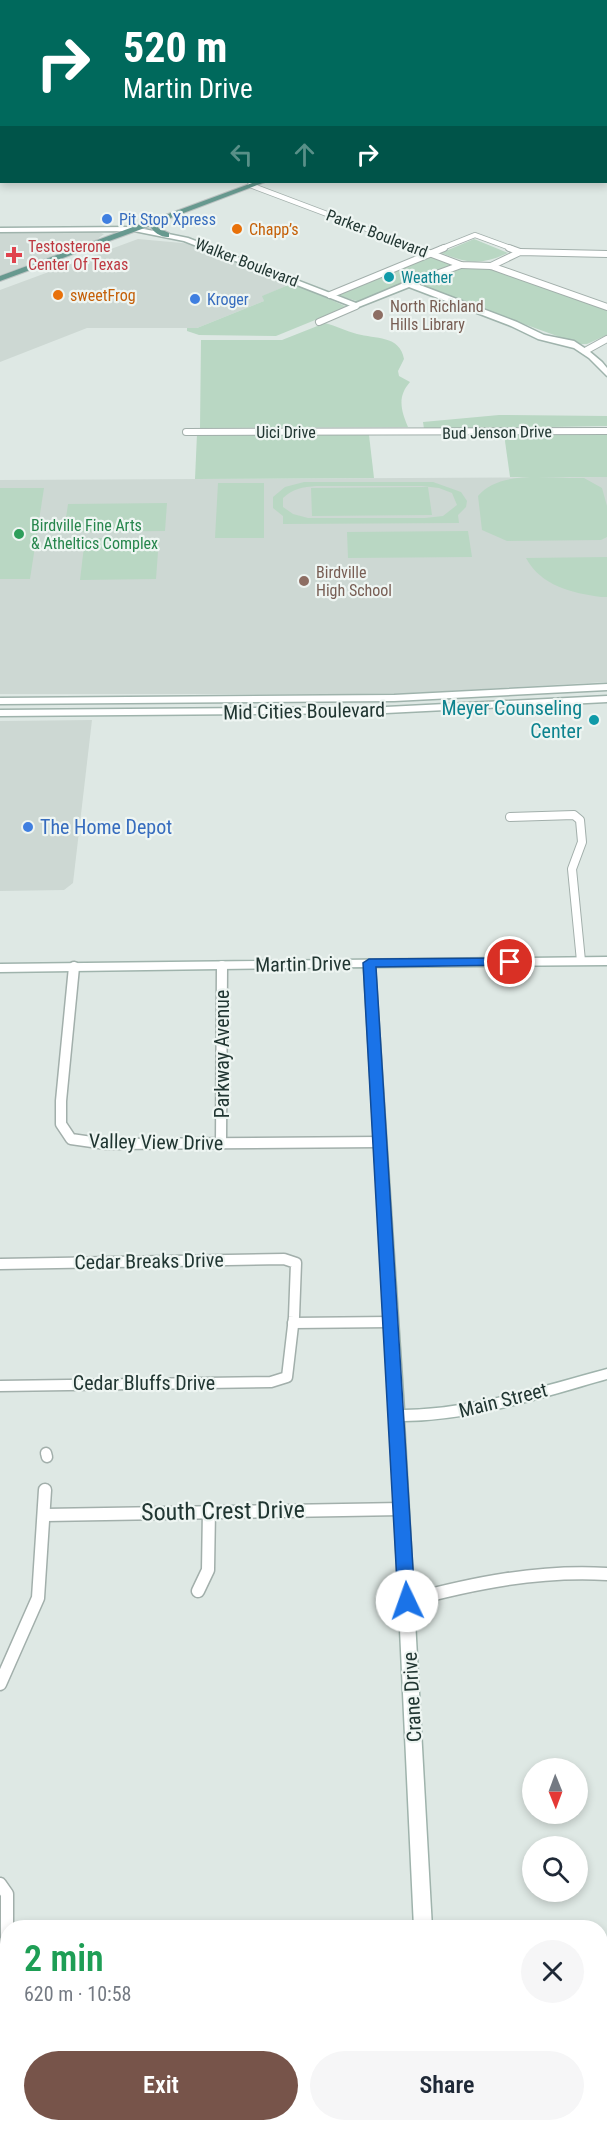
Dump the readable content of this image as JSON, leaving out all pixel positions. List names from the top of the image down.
{
  "streets": {
    "street": [
      "Parker Boulevard",
      "Walker Boulevard",
      "Uici Drive",
      "Bud Jenson Drive",
      "Mid Cities Boulevard",
      "Martin Drive",
      "Parkway Avenue",
      "Valley View Drive",
      "Cedar Breaks Drive",
      "Cedar Bluffs Drive",
      "Main Street",
      "South Crest Drive",
      "Crane Drive"
    ]
  },
  "crossings": [
    ["Uici Drive", "Bud Jenson Drive"],
    ["Martin Drive", "Parkway Avenue"],
    ["Martin Drive", "Valley View Drive"],
    ["Martin Drive", "Crane Drive"],
    ["Parkway Avenue", "Valley View Drive"],
    ["Valley View Drive", "Crane Drive"],
    ["Cedar Breaks Drive", "Cedar Bluffs Drive"],
    ["Main Street", "Crane Drive"],
    ["South Crest Drive", "Crane Drive"]
  ],
  "places": {
    "other": [
      "Pit Stop Xpress",
      "Chapp’s",
      "Weather",
      "sweetFrog",
      "Kroger",
      "North Richland Hills Library",
      "Birdville Fine Arts & Atheltics Complex",
      "Birdville High School",
      "Meyer Counseling Center",
      "The Home Depot"
    ],
    "health": ["Testosterone Center Of Texas"]
  },
  "north": "bottom",
  "page": {
    "turn": ["520 m", "Martin Drive"],
    "heading": ["2 min", "620 m · 10:58"],
    "buttons": ["Exit", "Share"]
  }
}
